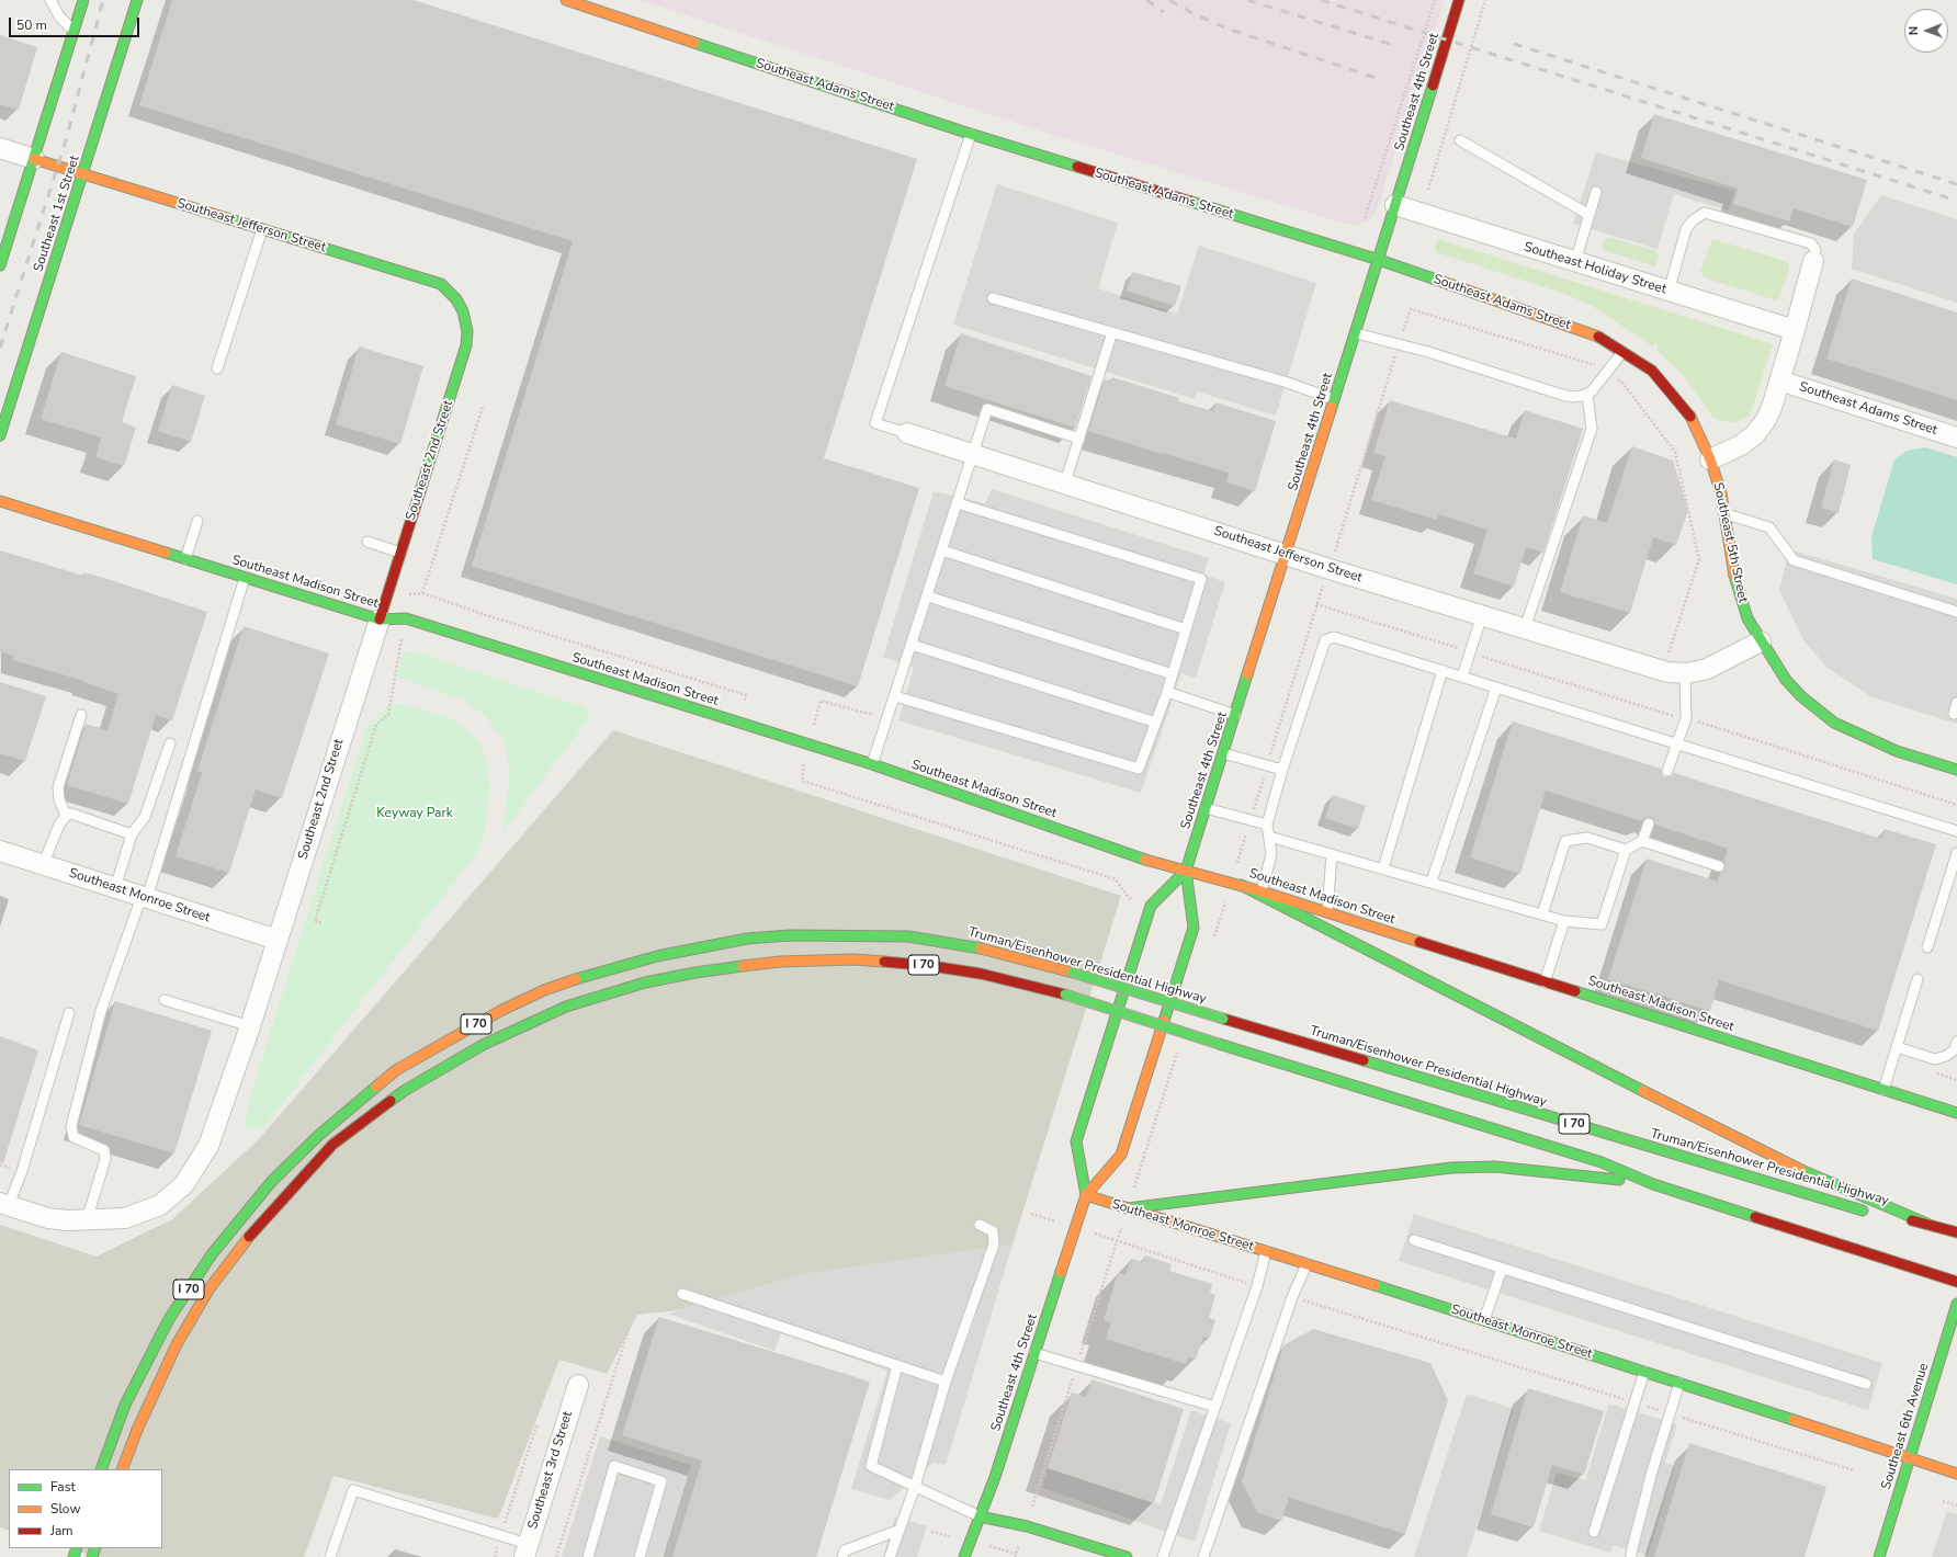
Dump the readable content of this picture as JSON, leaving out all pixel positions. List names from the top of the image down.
{
  "streets": {
    "main road": [
      "Southeast Adams Street",
      "Southeast 4th Street",
      "Southeast 1st Street",
      "Southeast Jefferson Street",
      "Southeast 2nd Street",
      "Southeast 5th Street",
      "Southeast Madison Street",
      "Southeast Monroe Street",
      "I 70",
      "Truman/Eisenhower Presidential Highway",
      "Southeast 6th Avenue"
    ],
    "street": ["Southeast Holiday Street", "Southeast 3rd Street"]
  },
  "crossings": [
    ["Southeast Adams Street", "Southeast 4th Street"],
    ["Southeast Adams Street", "Southeast 5th Street"],
    ["Southeast 4th Street", "Southeast Jefferson Street"],
    ["Southeast 4th Street", "Southeast Holiday Street"],
    ["Southeast 4th Street", "Southeast Madison Street"],
    ["Southeast 4th Street", "Southeast Monroe Street"],
    ["Southeast 1st Street", "Southeast Jefferson Street"],
    ["Southeast Jefferson Street", "Southeast 2nd Street"],
    ["Southeast 2nd Street", "Southeast Madison Street"],
    ["Southeast 2nd Street", "Southeast Monroe Street"],
    ["Southeast Monroe Street", "Southeast 6th Avenue"]
  ],
  "parks": ["Keyway Park"],
  "legend": ["Fast", "Slow", "Jam"],
  "scale_bar": "50 m",
  "north": "left"
}
